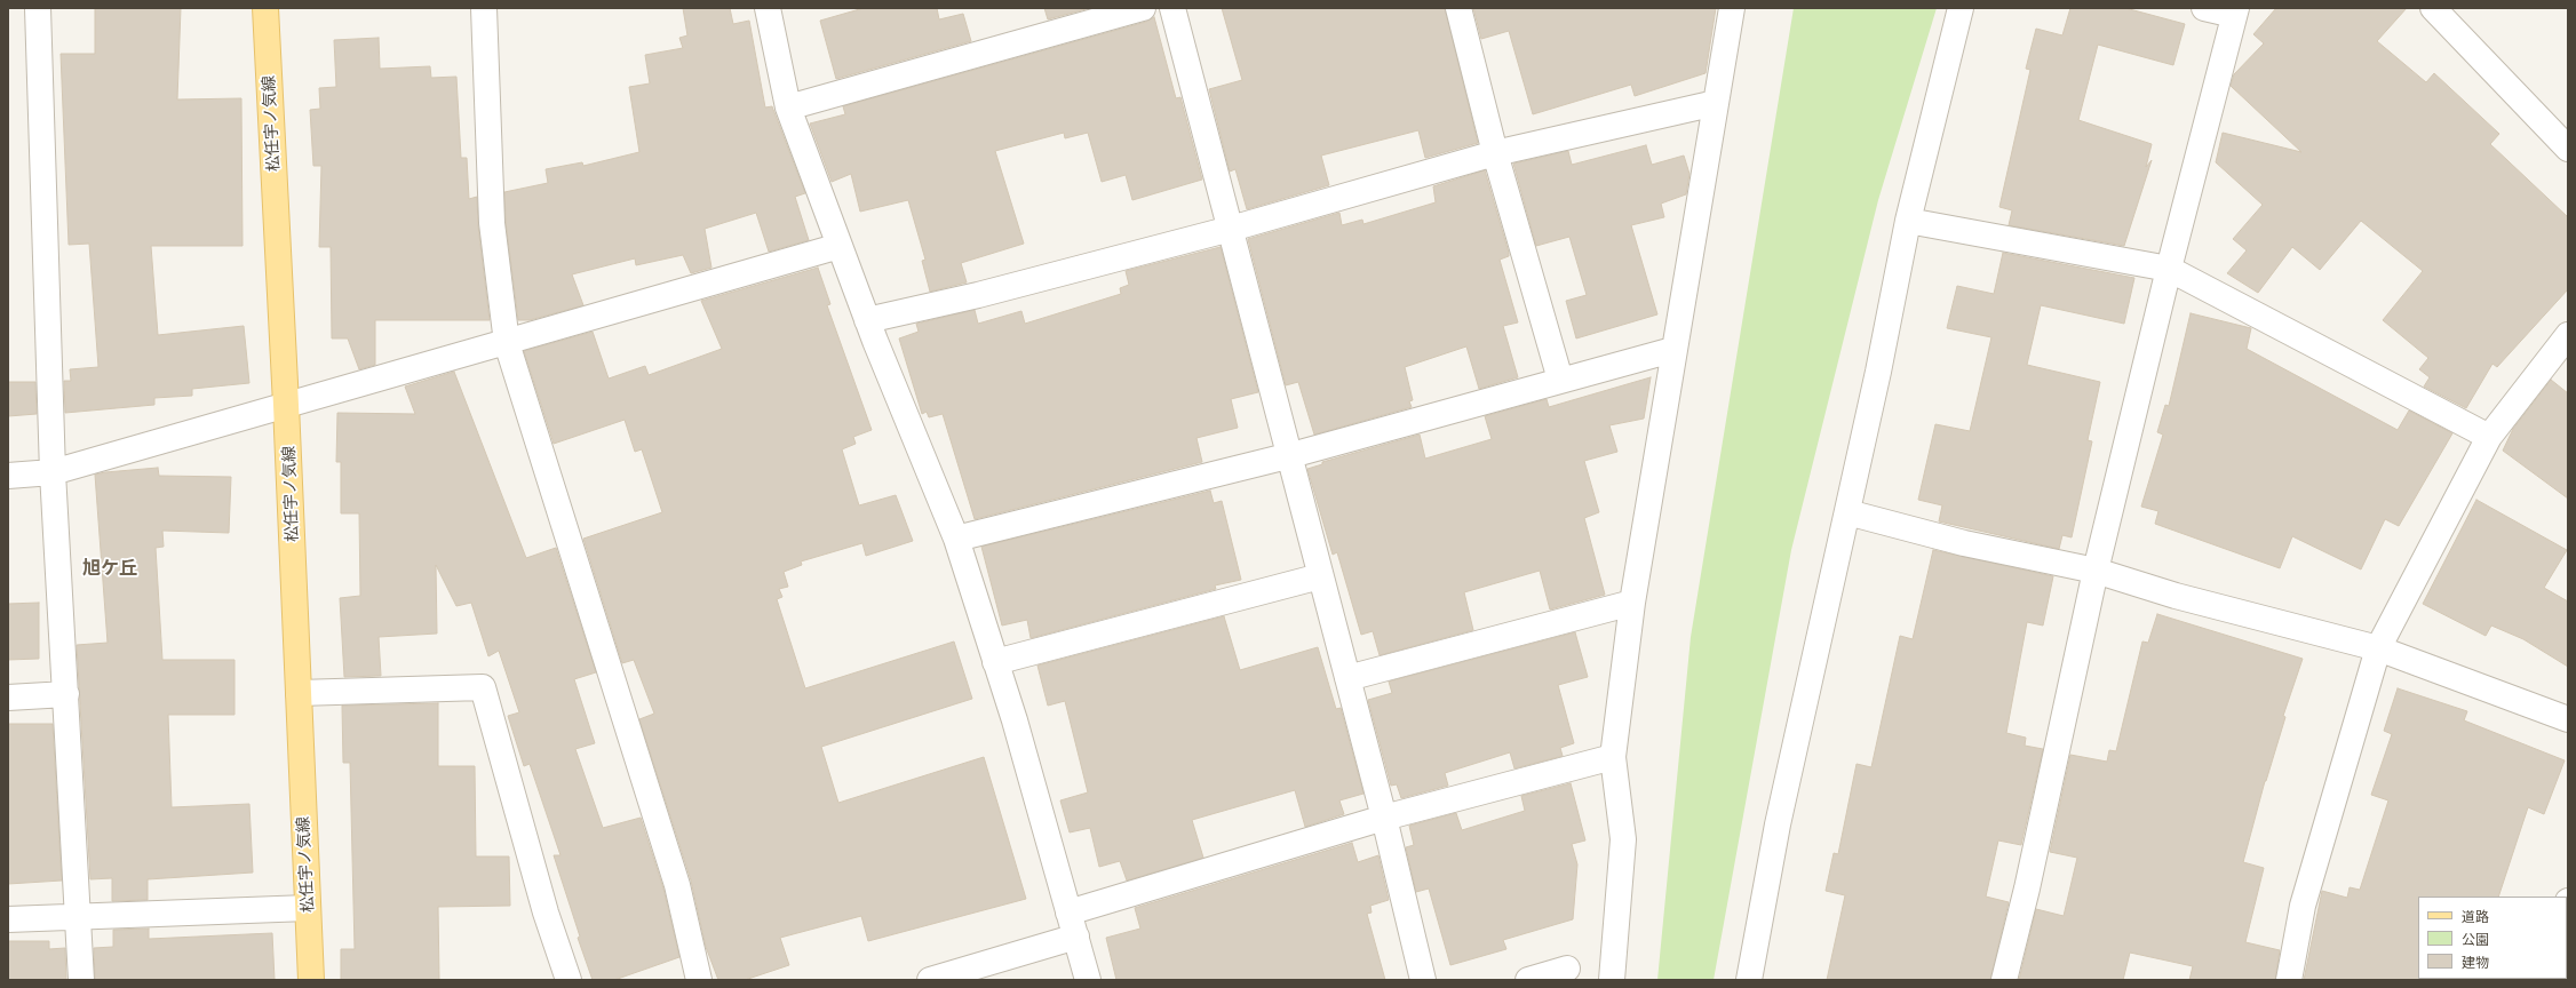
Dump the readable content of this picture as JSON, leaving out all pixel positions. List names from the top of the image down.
{
  "streets": {
    "main road": ["松任宇ノ気線"]
  },
  "districts": ["旭ケ丘"],
  "legend": ["道路", "公園", "建物"]
}
